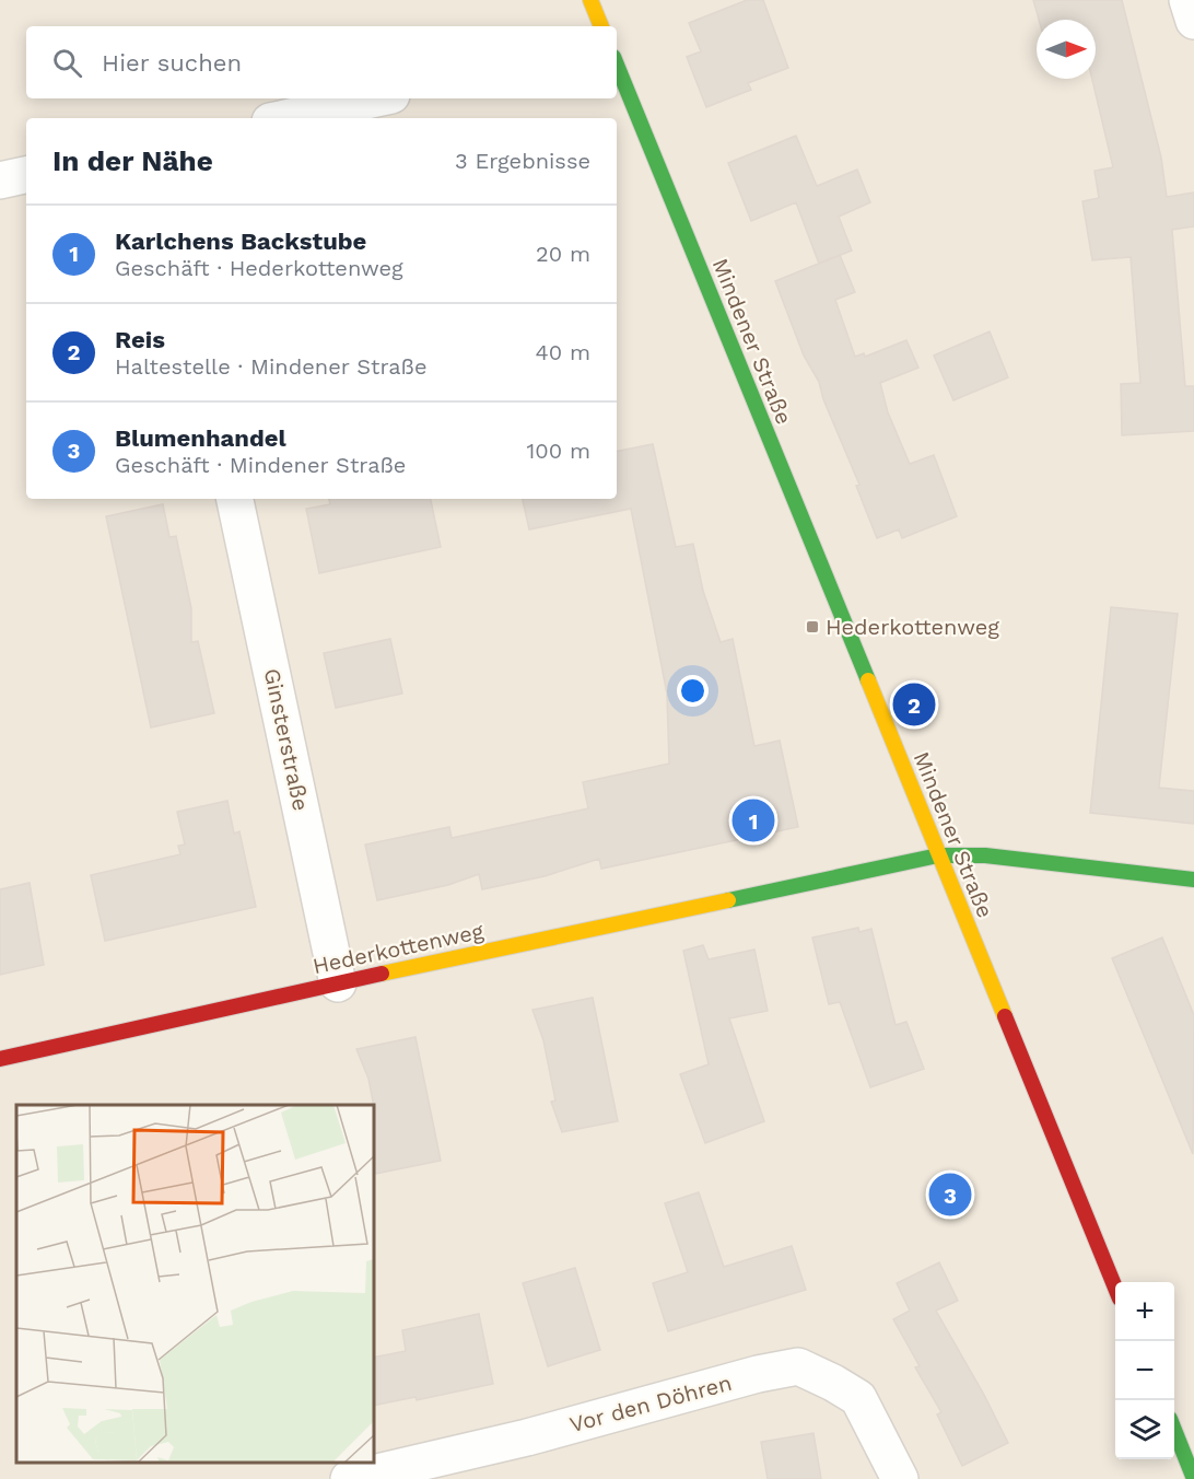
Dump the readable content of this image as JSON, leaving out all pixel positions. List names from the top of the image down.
{
  "streets": {
    "main road": ["Mindener Straße", "Hederkottenweg"],
    "street": ["Ginsterstraße", "Vor den Döhren"]
  },
  "crossings": [
    ["Mindener Straße", "Hederkottenweg"],
    ["Ginsterstraße", "Hederkottenweg"]
  ],
  "places": {
    "transit": ["Hederkottenweg"]
  },
  "north": "right",
  "page": {
    "search": "Hier suchen",
    "heading": ["In der Nähe", "3 Ergebnisse"],
    "list": [
      {
        "mark": "1",
        "name": "Karlchens Backstube",
        "note": "Geschäft · Hederkottenweg",
        "value": "20 m"
      },
      {
        "mark": "2",
        "name": "Reis",
        "note": "Haltestelle · Mindener Straße",
        "value": "40 m"
      },
      {
        "mark": "3",
        "name": "Blumenhandel",
        "note": "Geschäft · Mindener Straße",
        "value": "100 m"
      }
    ],
    "pins": ["2", "1", "3"],
    "map_buttons": ["+", "−"]
  }
}
